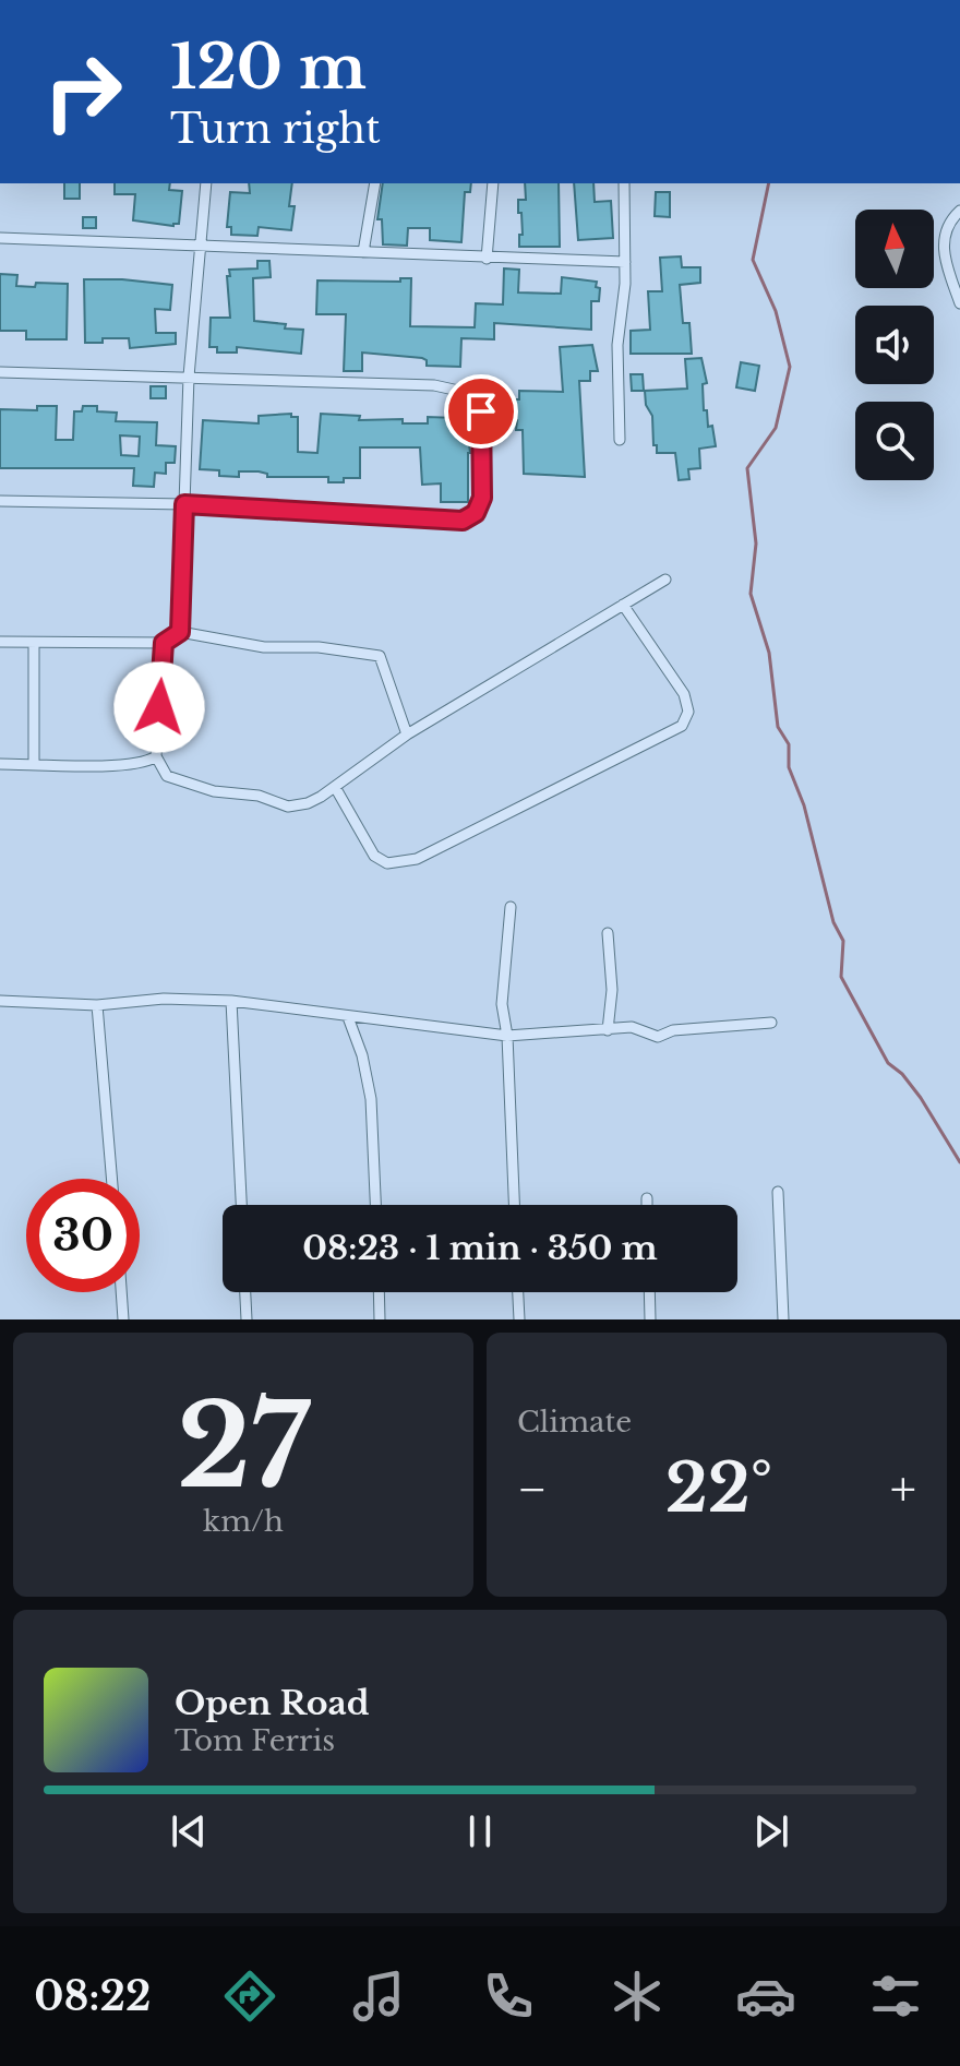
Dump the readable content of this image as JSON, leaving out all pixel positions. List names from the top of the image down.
{
  "north": "top",
  "page": {
    "turn": ["120 m", "Turn right"],
    "limit": "30",
    "trip": "08:23 · 1 min · 350 m",
    "tile": [
      ["27", "km/h"],
      "Climate"
    ],
    "heat": ["−", "22°", "+"],
    "song": ["Open Road", "Tom Ferris"],
    "tabs": "08:22"
  }
}
